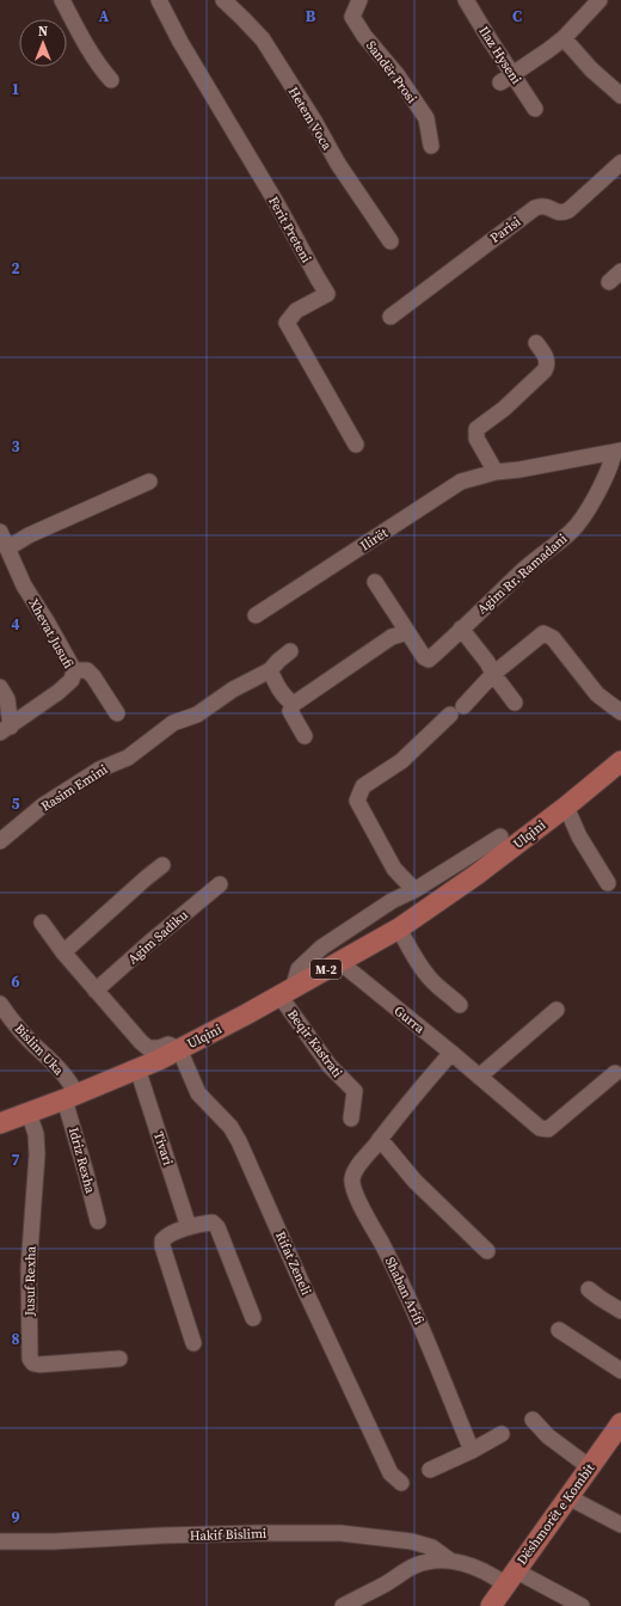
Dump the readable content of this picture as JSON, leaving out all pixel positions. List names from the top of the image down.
{
  "streets": {
    "main road": ["Ulqini", "M-2", "Dëshmorët e Kombit"],
    "street": [
      "Ilaz Hyseni",
      "Sandër Prosi",
      "Hetem Voca",
      "Ferit Preteni",
      "Parisi",
      "Ilirët",
      "Agim Rr. Ramadani",
      "Xhevat Jusufi",
      "Rasim Emini",
      "Agim Sadiku",
      "Gurra",
      "Beqir Kastrati",
      "Bislim Uka",
      "Tivari",
      "Idriz Rexha",
      "Rifat Zeneli",
      "Jusuf Rexha",
      "Shaban Arifi",
      "Hakif Bislimi"
    ]
  },
  "crossings": [
    ["Ilirët", "Agim Rr. Ramadani"],
    ["Ulqini", "Gurra"],
    ["Ulqini", "Beqir Kastrati"],
    ["Ulqini", "Bislim Uka"],
    ["Ulqini", "Tivari"],
    ["Ulqini", "Idriz Rexha"],
    ["Ulqini", "Rifat Zeneli"],
    ["Ulqini", "Jusuf Rexha"],
    ["Gurra", "Shaban Arifi"],
    ["Bislim Uka", "Idriz Rexha"]
  ],
  "north": "top",
  "grid": {
    "columns": ["A", "B", "C"],
    "rows": [
      "1",
      "2",
      "3",
      "4",
      "5",
      "6",
      "7",
      "8",
      "9"
    ]
  }
}
